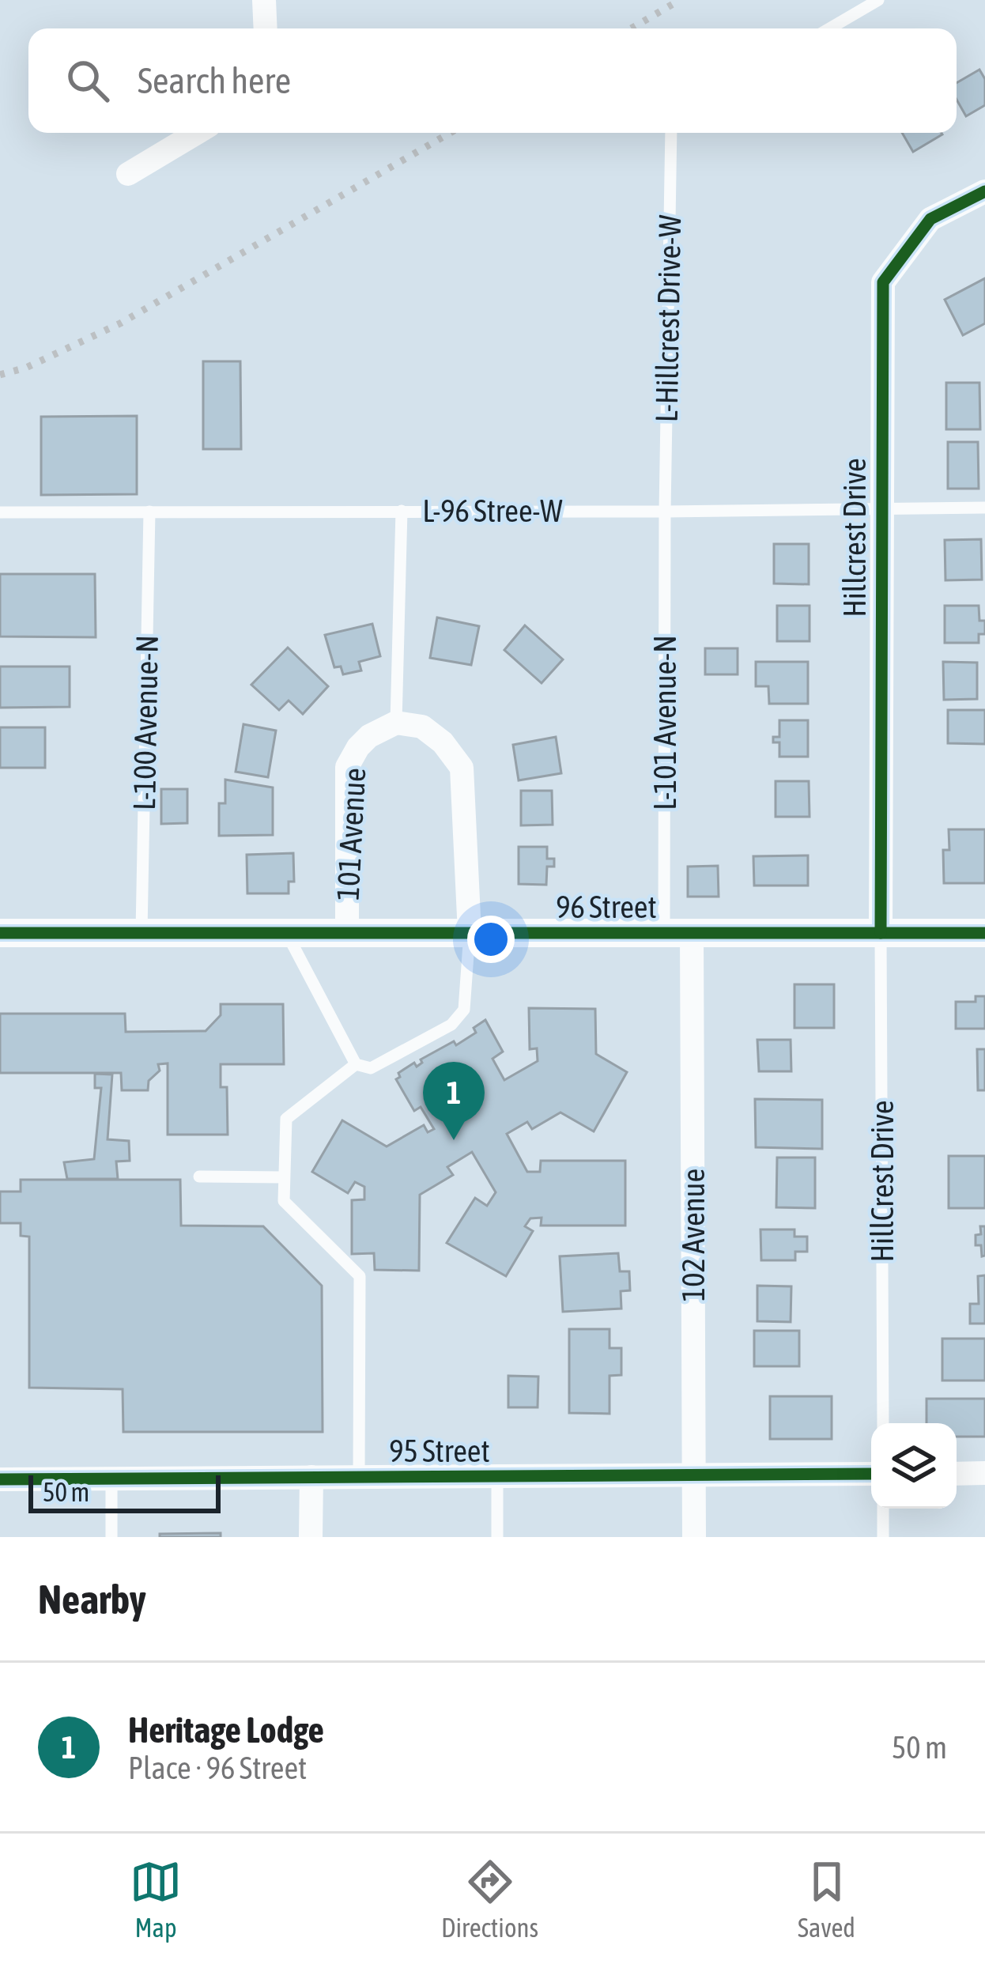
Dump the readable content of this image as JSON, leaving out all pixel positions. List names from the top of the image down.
{
  "streets": {
    "street": [
      "Hillcrest Drive",
      "101 Avenue",
      "96 Street",
      "102 Avenue",
      "95 Street"
    ],
    "lane": [
      "L-Hillcrest Drive-W",
      "L-96 Stree-W",
      "L-100 Avenue-N",
      "L-101 Avenue-N",
      "HillCrest Drive"
    ]
  },
  "crossings": [
    ["L-Hillcrest Drive-W", "L-96 Stree-W"],
    ["L-Hillcrest Drive-W", "L-101 Avenue-N"],
    ["L-96 Stree-W", "Hillcrest Drive"],
    ["L-96 Stree-W", "L-100 Avenue-N"],
    ["L-96 Stree-W", "L-101 Avenue-N"],
    ["Hillcrest Drive", "96 Street"],
    ["Hillcrest Drive", "HillCrest Drive"],
    ["L-100 Avenue-N", "96 Street"],
    ["L-101 Avenue-N", "96 Street"],
    ["L-101 Avenue-N", "102 Avenue"],
    ["101 Avenue", "96 Street"],
    ["96 Street", "HillCrest Drive"],
    ["96 Street", "102 Avenue"],
    ["102 Avenue", "95 Street"]
  ],
  "scale_bar": "50 m",
  "page": {
    "search": "Search here",
    "pins": "1",
    "scale": "50 m",
    "heading": "Nearby",
    "list": [
      {
        "mark": "1",
        "name": "Heritage Lodge",
        "note": "Place · 96 Street",
        "value": "50 m"
      }
    ],
    "nav": ["Map", "Directions", "Saved"]
  }
}
